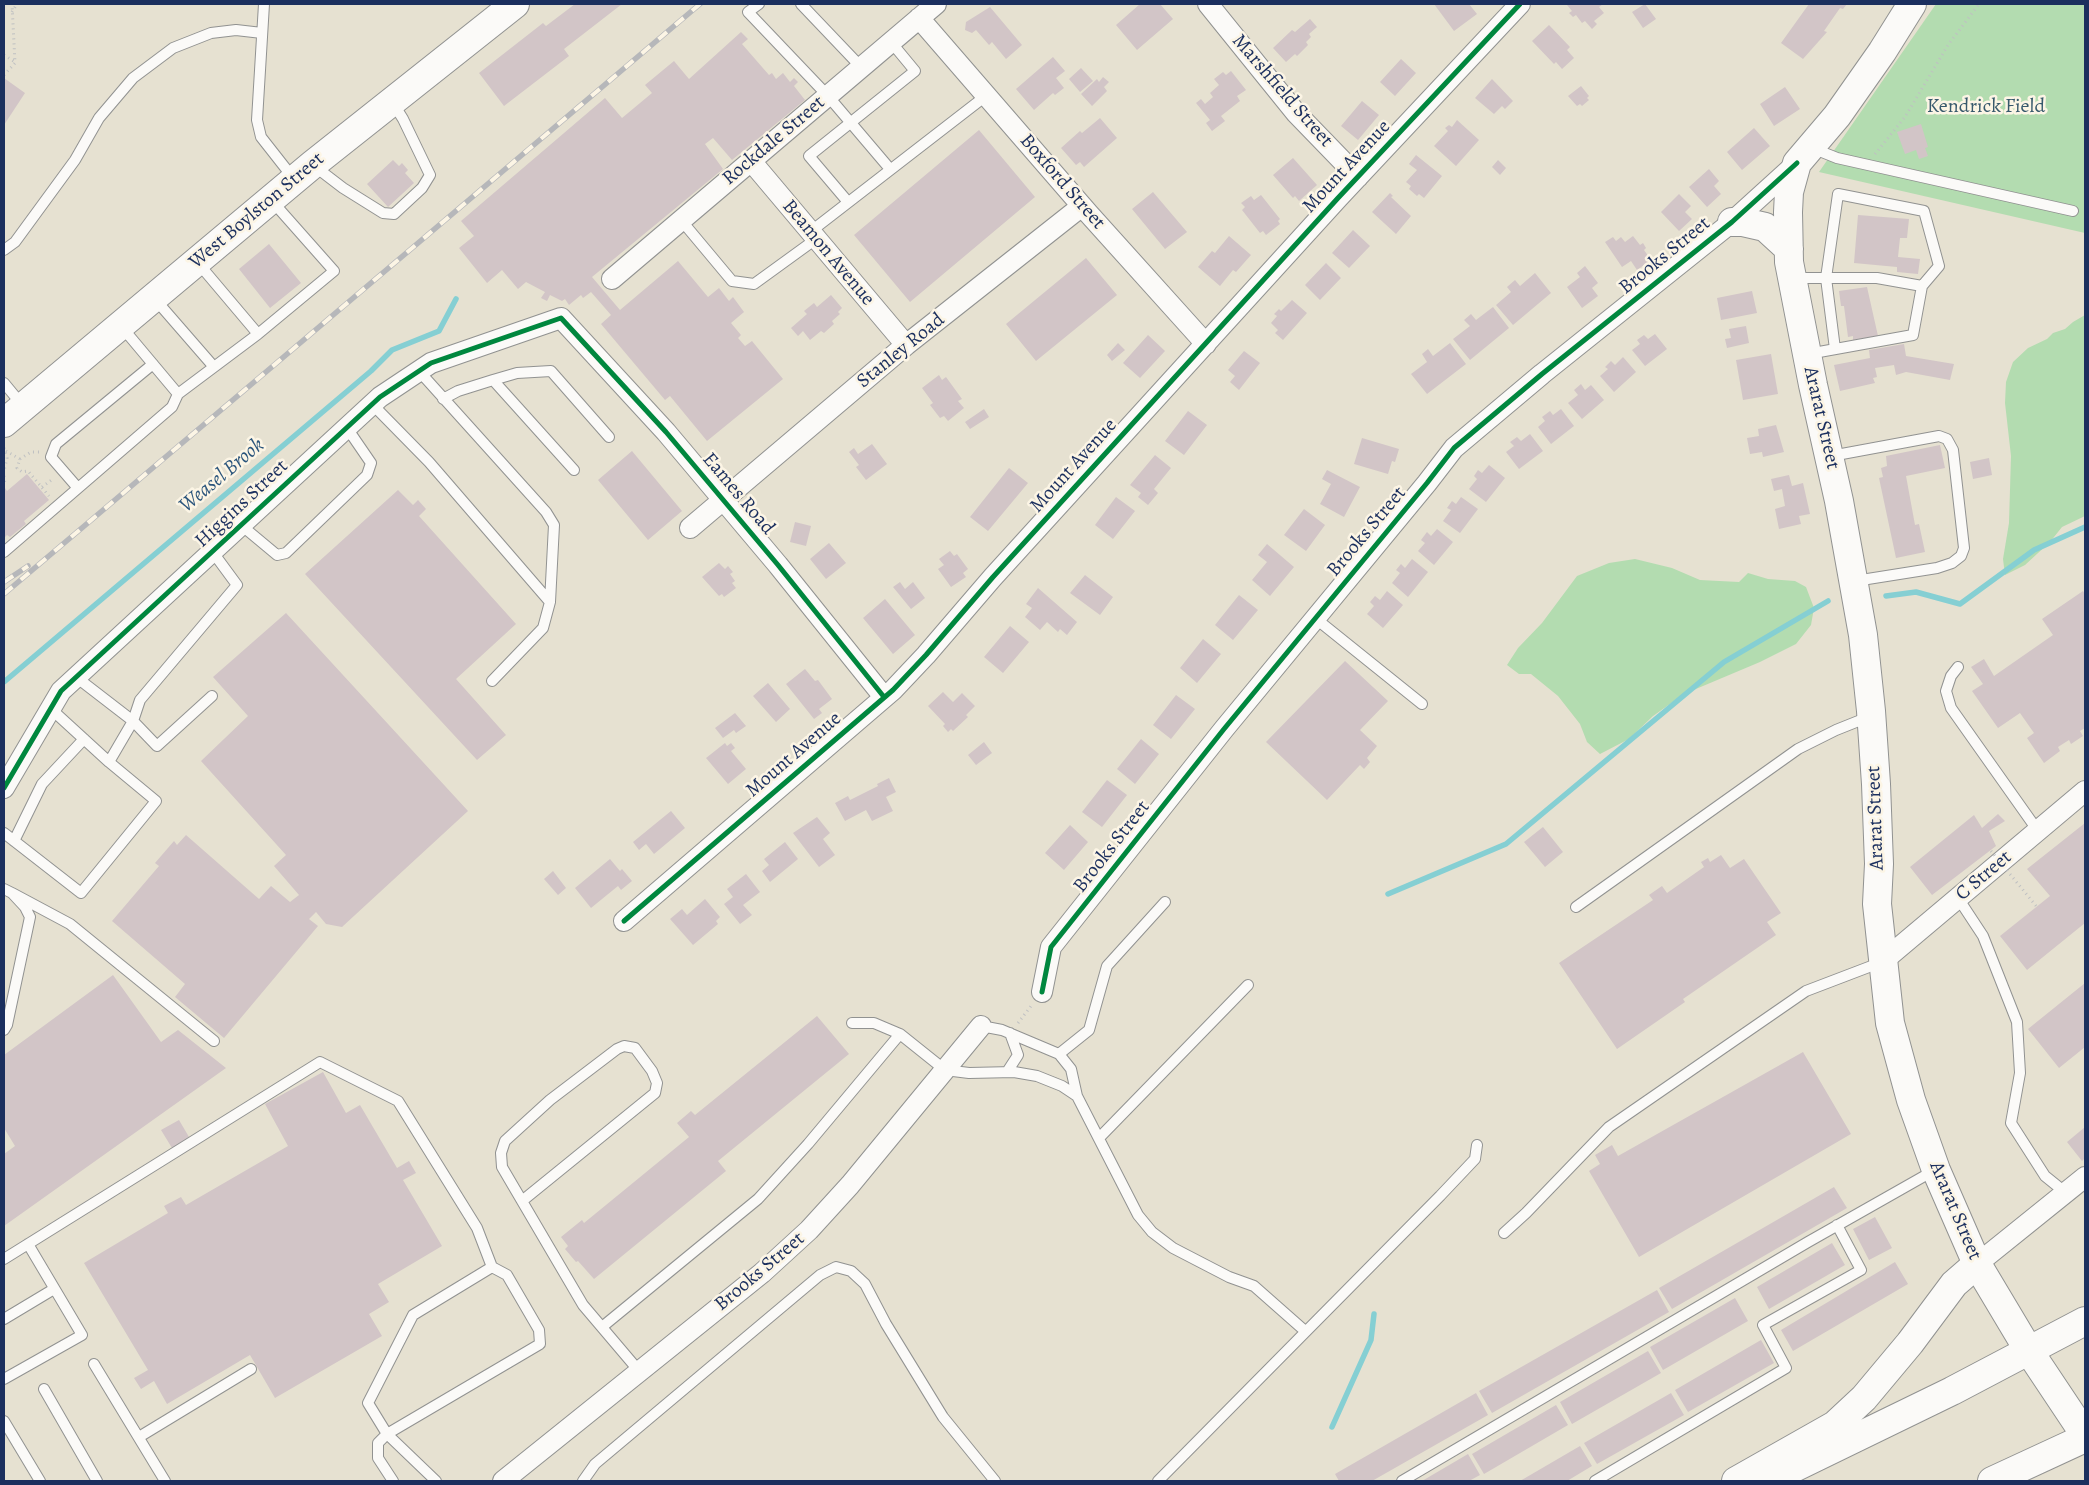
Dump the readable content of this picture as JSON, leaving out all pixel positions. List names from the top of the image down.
{
  "streets": {
    "main road": ["West Boylston Street", "Brooks Street", "Ararat Street"],
    "street": [
      "Marshfield Street",
      "Rockdale Street",
      "Mount Avenue",
      "Boxford Street",
      "Beamon Avenue",
      "Stanley Road",
      "Eames Road",
      "Higgins Street",
      "C Street"
    ]
  },
  "crossings": [
    ["Marshfield Street", "Mount Avenue"],
    ["Rockdale Street", "Boxford Street"],
    ["Rockdale Street", "Beamon Avenue"],
    ["Mount Avenue", "Boxford Street"],
    ["Mount Avenue", "Eames Road"],
    ["Boxford Street", "Stanley Road"],
    ["Beamon Avenue", "Stanley Road"],
    ["Brooks Street", "Ararat Street"],
    ["Stanley Road", "Eames Road"],
    ["Ararat Street", "C Street"],
    ["Eames Road", "Higgins Street"]
  ],
  "water": ["Weasel Brook"],
  "parks": ["Kendrick Field"]
}
